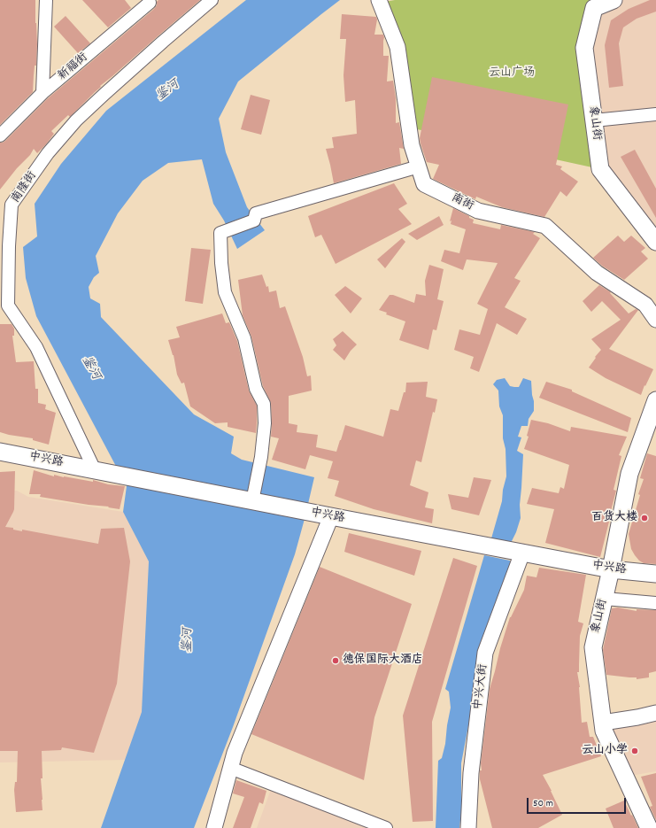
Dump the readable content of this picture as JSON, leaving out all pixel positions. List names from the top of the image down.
{
  "streets": {
    "main road": ["象山街", "中兴路"],
    "street": [
      "新福街",
      "南隆街",
      "南街",
      "中兴大街"
    ]
  },
  "crossings": [
    ["象山街", "中兴路"],
    ["南隆街", "中兴路"],
    ["中兴路", "中兴大街"]
  ],
  "water": ["鉴河"],
  "parks": ["云山广场"],
  "places": ["百货大楼", "德保国际大酒店", "云山小学"],
  "scale_bar": "50 m"
}
